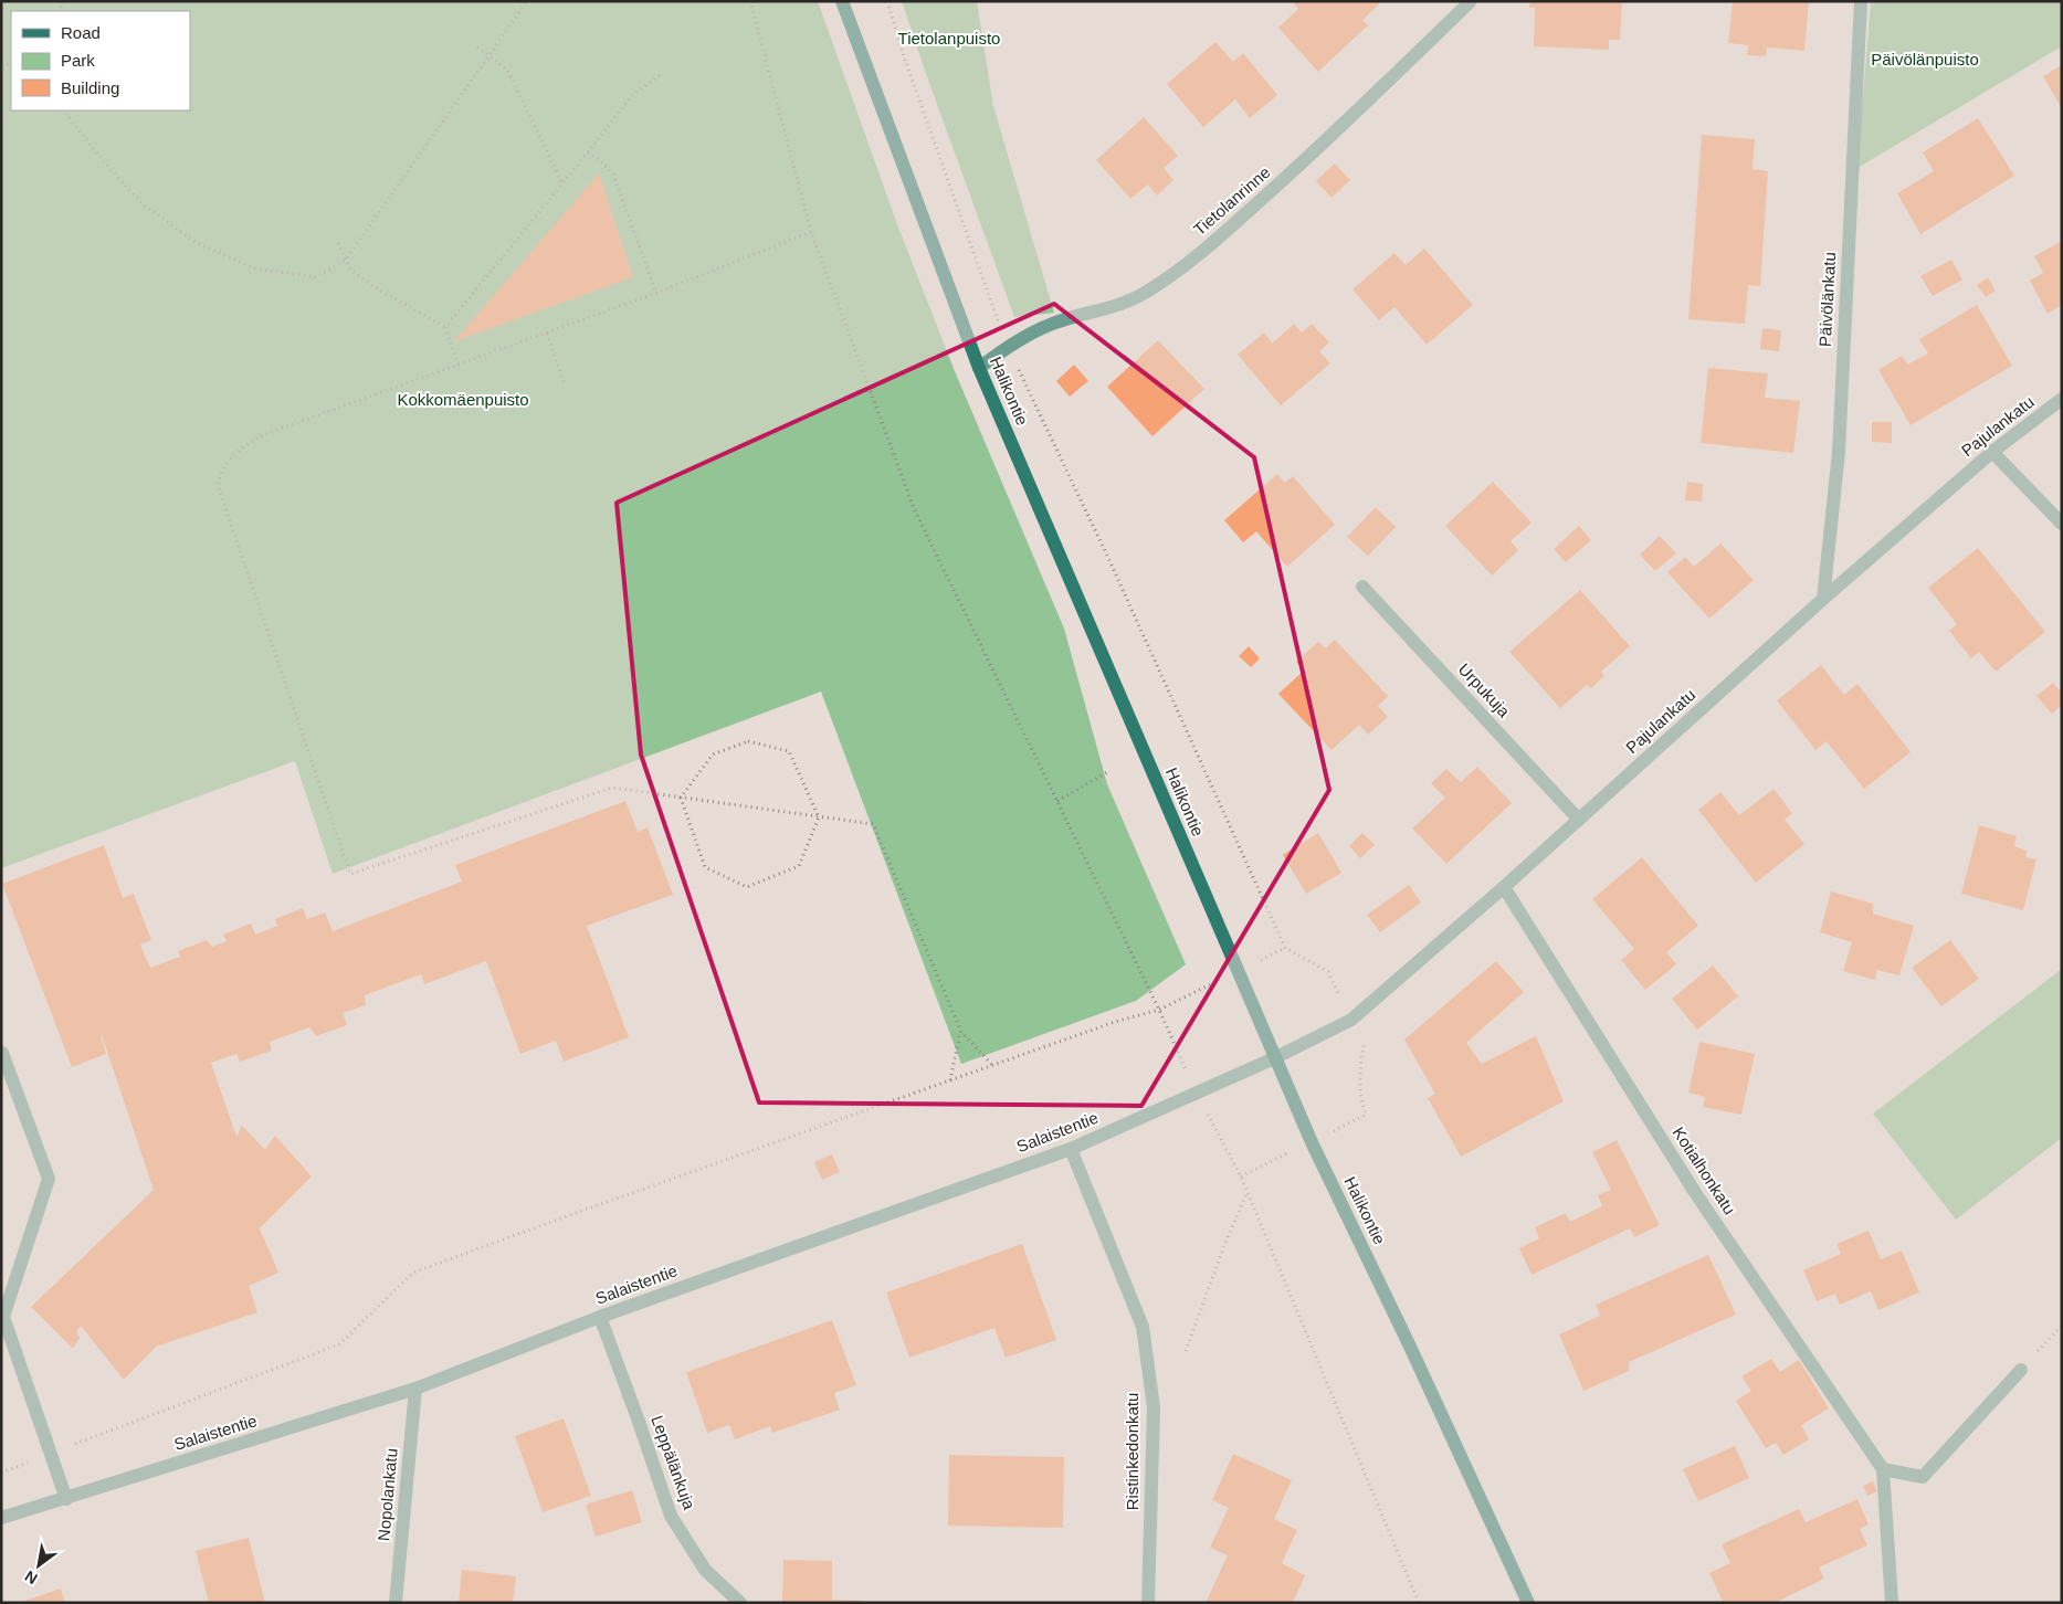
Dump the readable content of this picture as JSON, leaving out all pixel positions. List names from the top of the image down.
{
  "streets": {
    "main road": ["Halikontie"],
    "street": [
      "Tietolanrinne",
      "Päivölänkatu",
      "Pajulankatu",
      "Urpukuja",
      "Salaistentie",
      "Kotialhonkatu",
      "Ristinkedonkatu",
      "Leppälänkuja",
      "Nopolankatu"
    ]
  },
  "crossings": [
    ["Tietolanrinne", "Halikontie"],
    ["Päivölänkatu", "Pajulankatu"],
    ["Halikontie", "Pajulankatu"],
    ["Halikontie", "Salaistentie"],
    ["Pajulankatu", "Urpukuja"],
    ["Pajulankatu", "Salaistentie"],
    ["Pajulankatu", "Kotialhonkatu"],
    ["Salaistentie", "Ristinkedonkatu"],
    ["Salaistentie", "Leppälänkuja"],
    ["Salaistentie", "Nopolankatu"]
  ],
  "parks": ["Tietolanpuisto", "Päivölänpuisto", "Kokkomäenpuisto"],
  "legend": ["Road", "Park", "Building"],
  "north": "bottom left"
}
